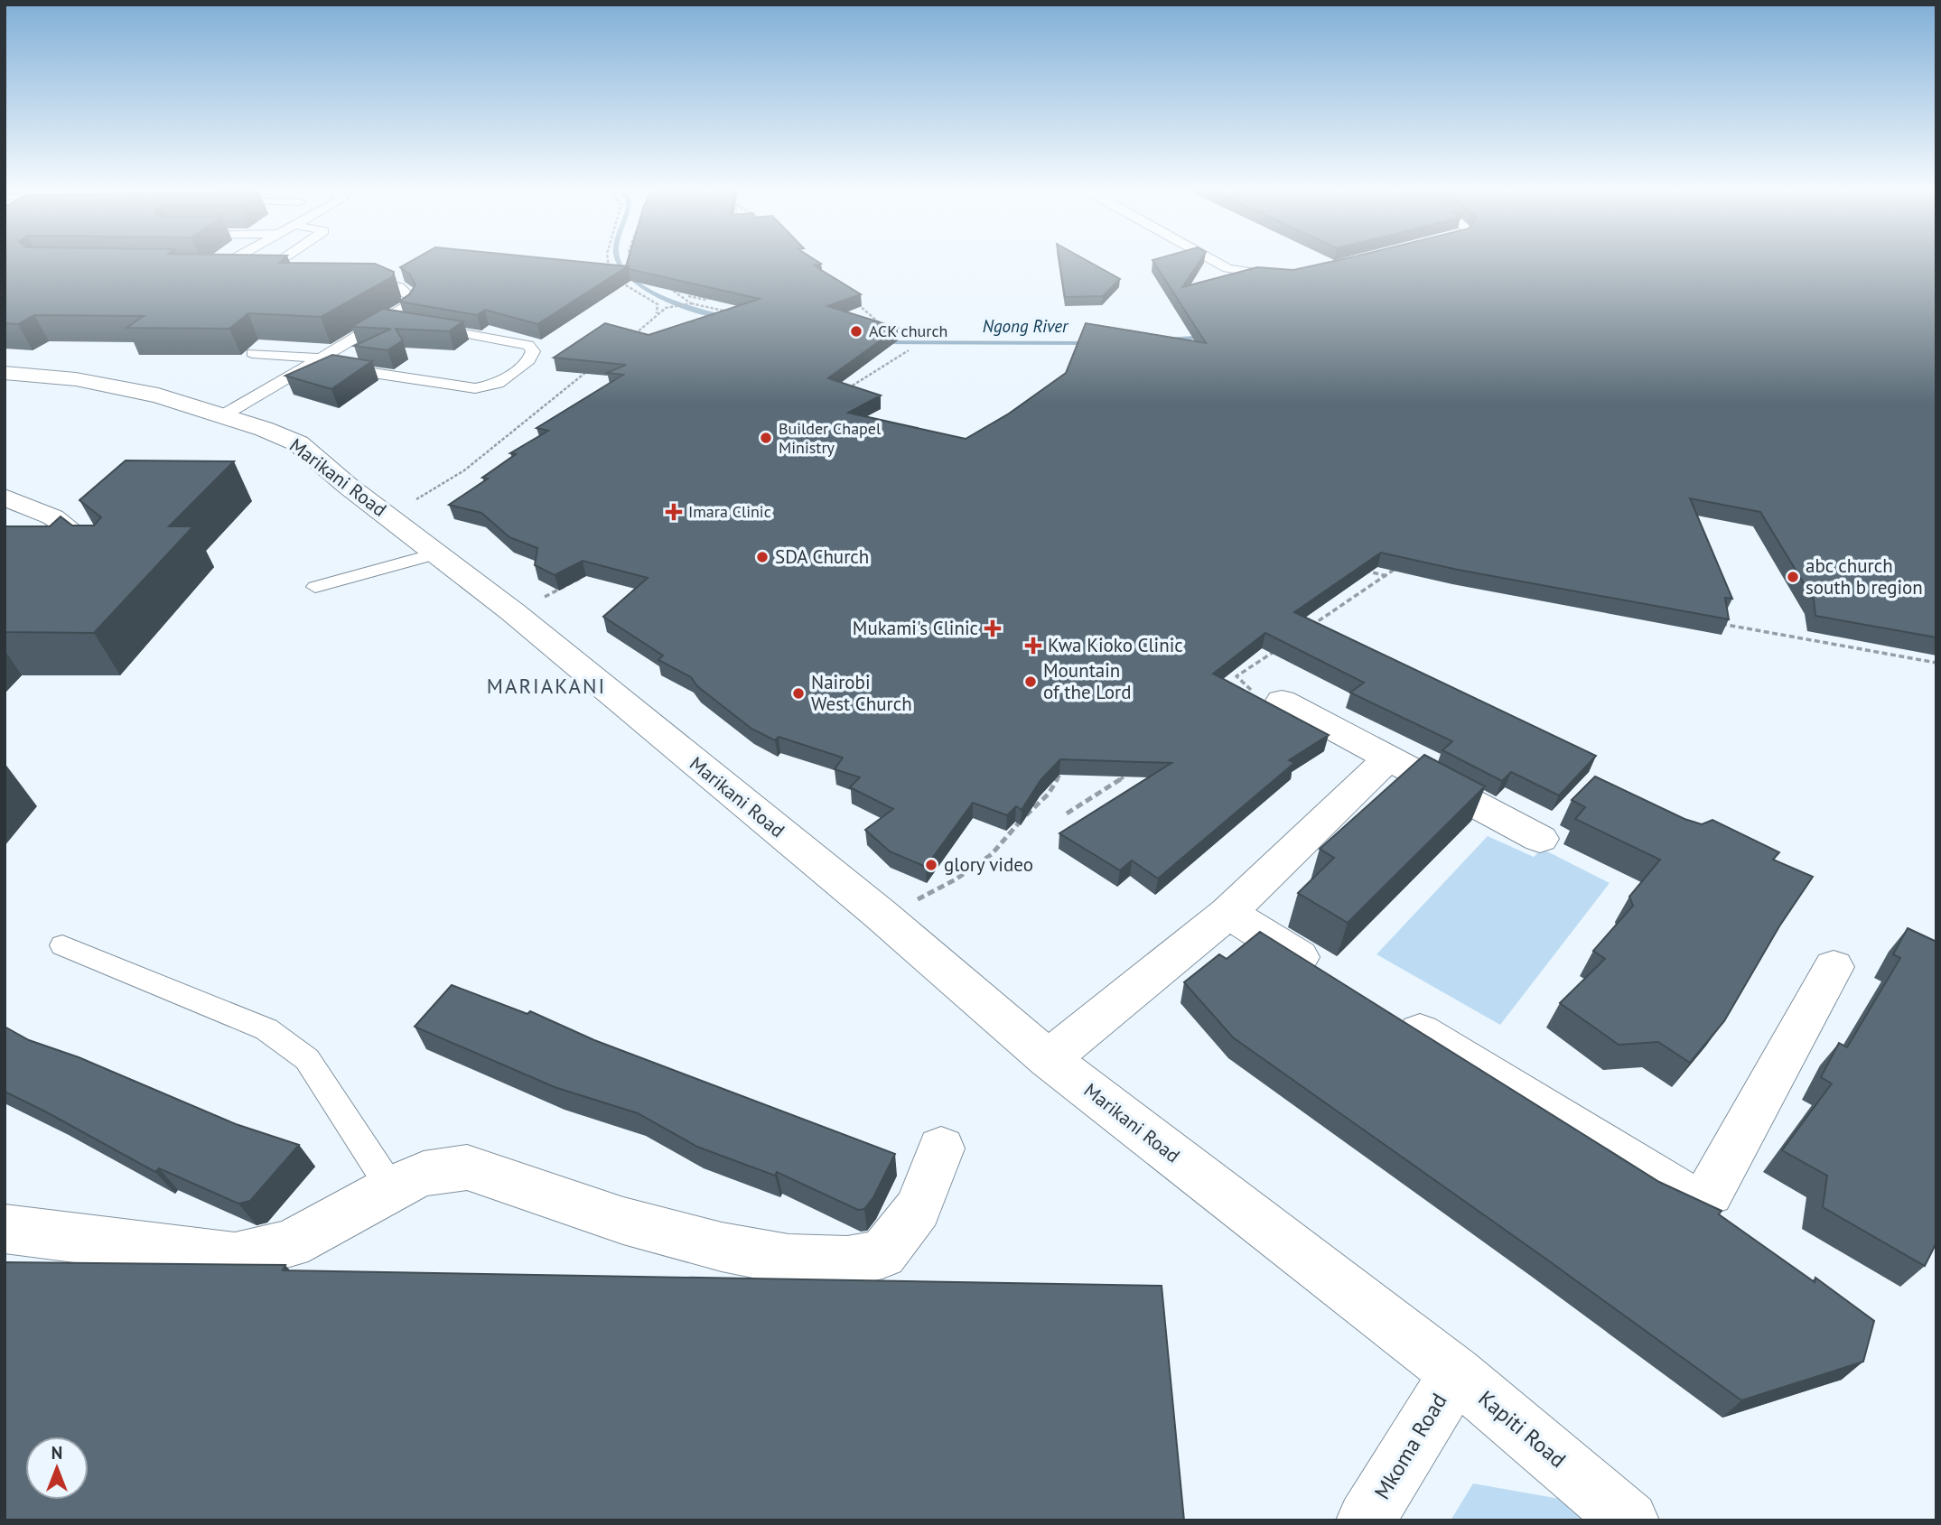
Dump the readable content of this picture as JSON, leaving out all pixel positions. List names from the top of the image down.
{
  "streets": {
    "street": ["Marikani Road", "Kapiti Road", "Mkoma Road"]
  },
  "crossings": [
    ["Marikani Road", "Kapiti Road"],
    ["Marikani Road", "Mkoma Road"],
    ["Kapiti Road", "Mkoma Road"]
  ],
  "districts": ["MARIAKANI"],
  "water": ["Ngong River"],
  "places": {
    "other": [
      "ACK church",
      "Builder Chapel Ministry",
      "SDA Church",
      "abc church south b region",
      "Mountain of the Lord",
      "Nairobi West Church",
      "glory video"
    ],
    "health": ["Imara Clinic", "Mukami's Clinic", "Kwa Kioko Clinic"]
  },
  "north": "top"
}
